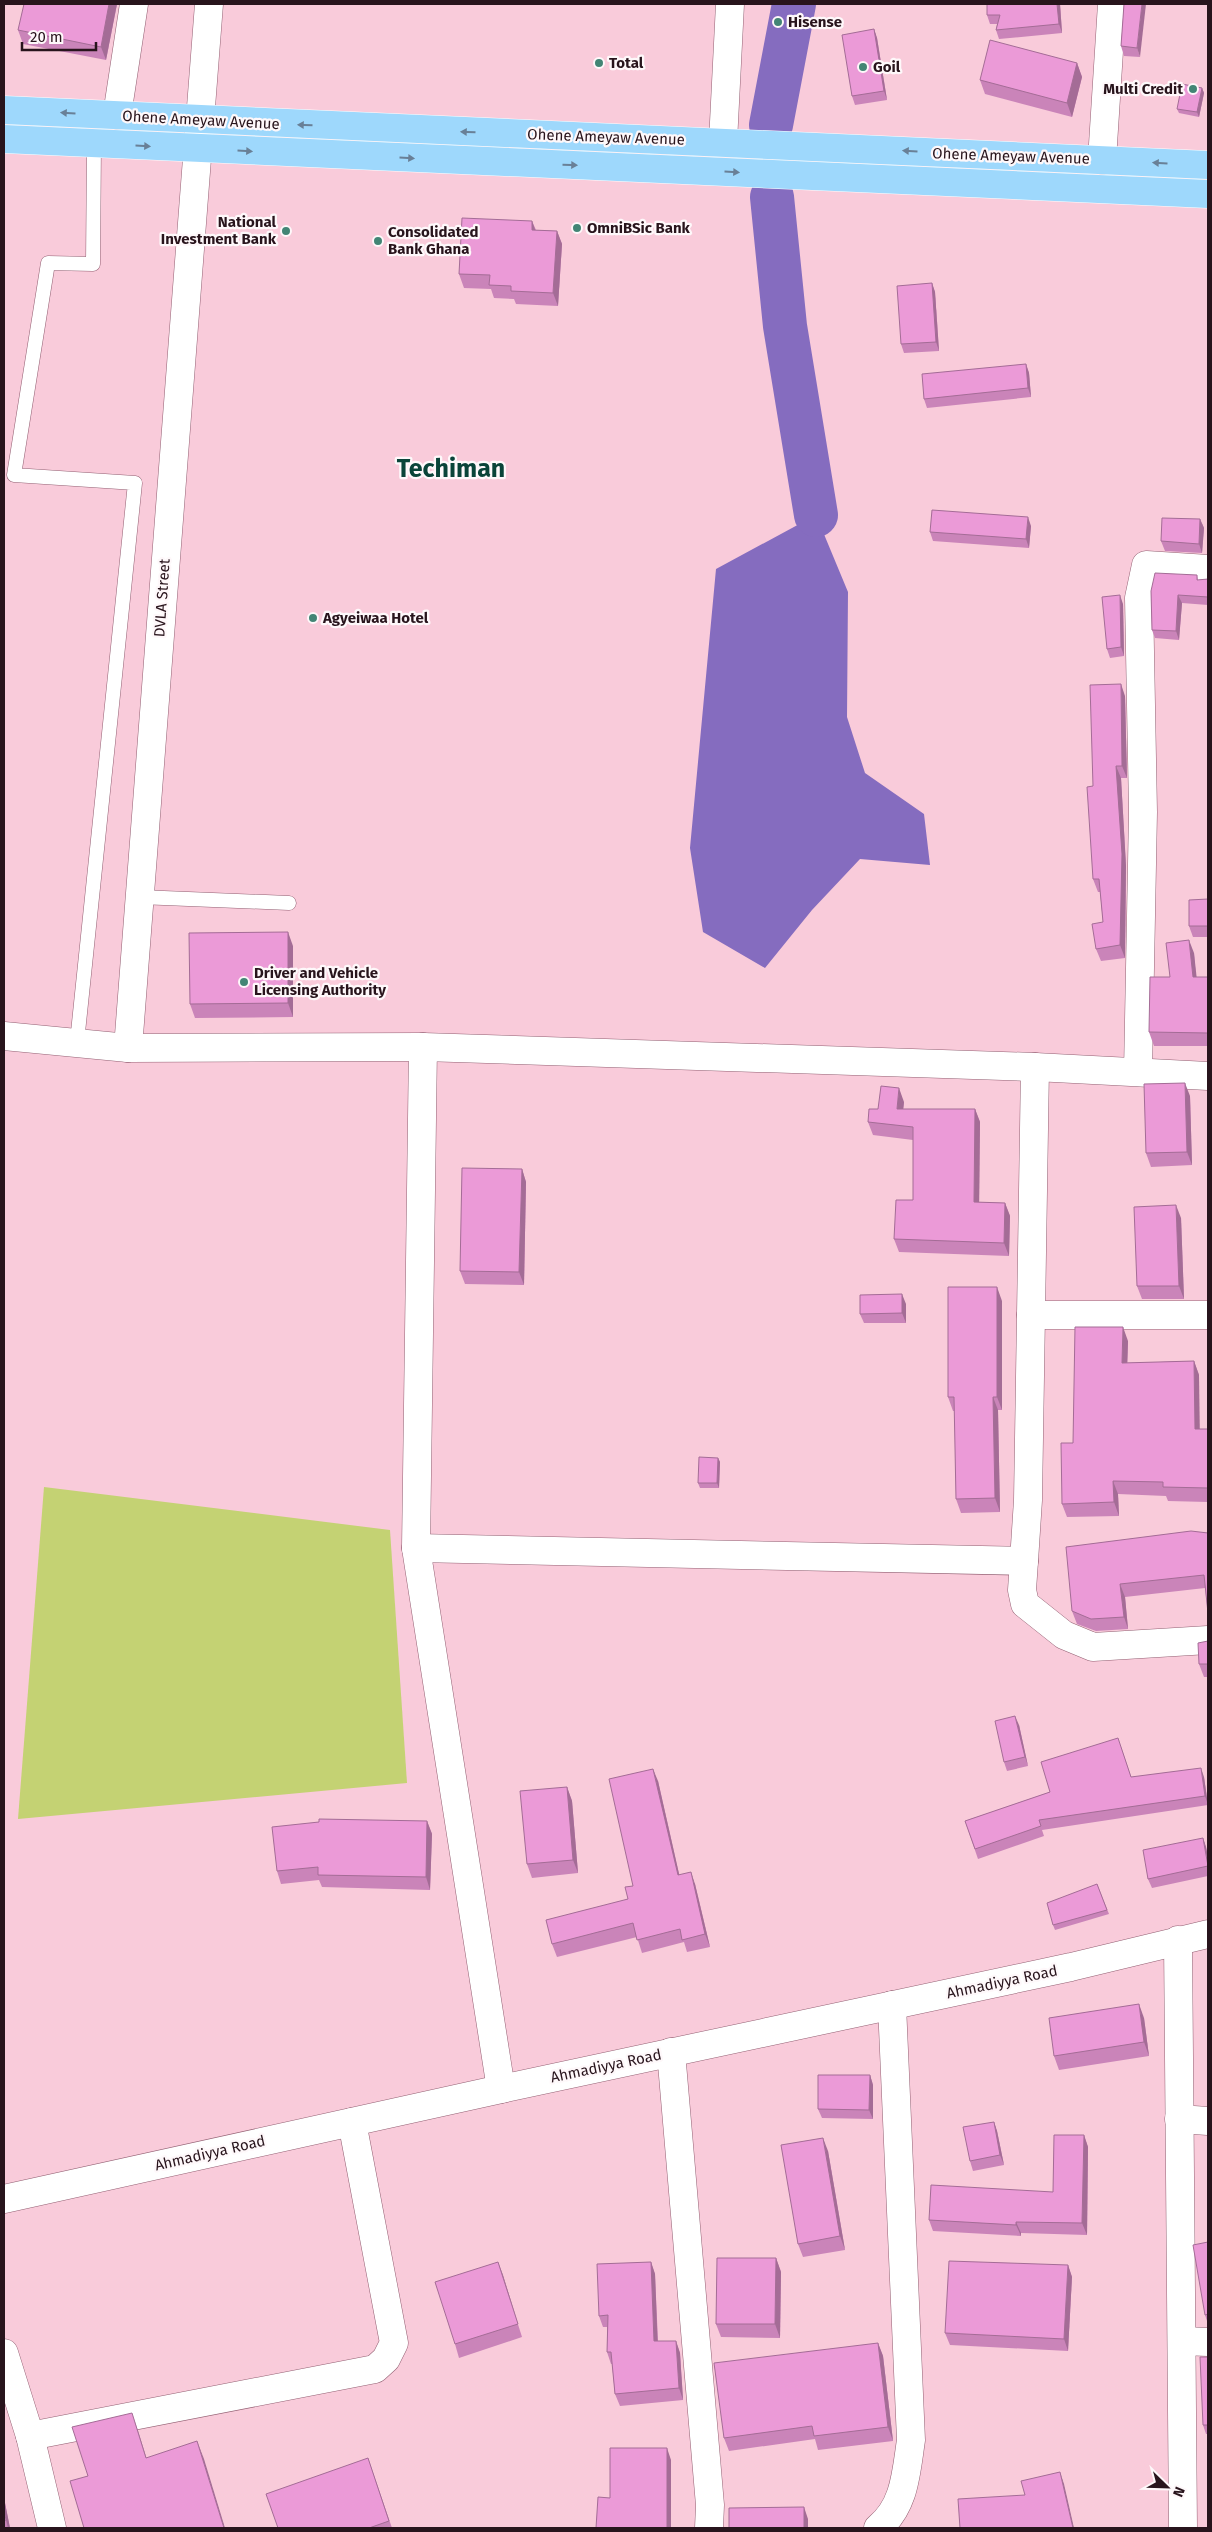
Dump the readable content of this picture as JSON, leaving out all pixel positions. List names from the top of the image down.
{
  "streets": {
    "highway": ["Ohene Ameyaw Avenue"],
    "street": ["DVLA Street", "Ahmadiyya Road"]
  },
  "crossings": [
    ["Ohene Ameyaw Avenue", "DVLA Street"]
  ],
  "districts": ["Techiman"],
  "places": [
    "Hisense",
    "Total",
    "Goil",
    "Multi Credit",
    "OmniBSic Bank",
    "National Investment Bank",
    "Consolidated Bank Ghana",
    "Agyeiwaa Hotel",
    "Driver and Vehicle Licensing Authority"
  ],
  "scale_bar": "20 m",
  "north": "bottom right"
}
